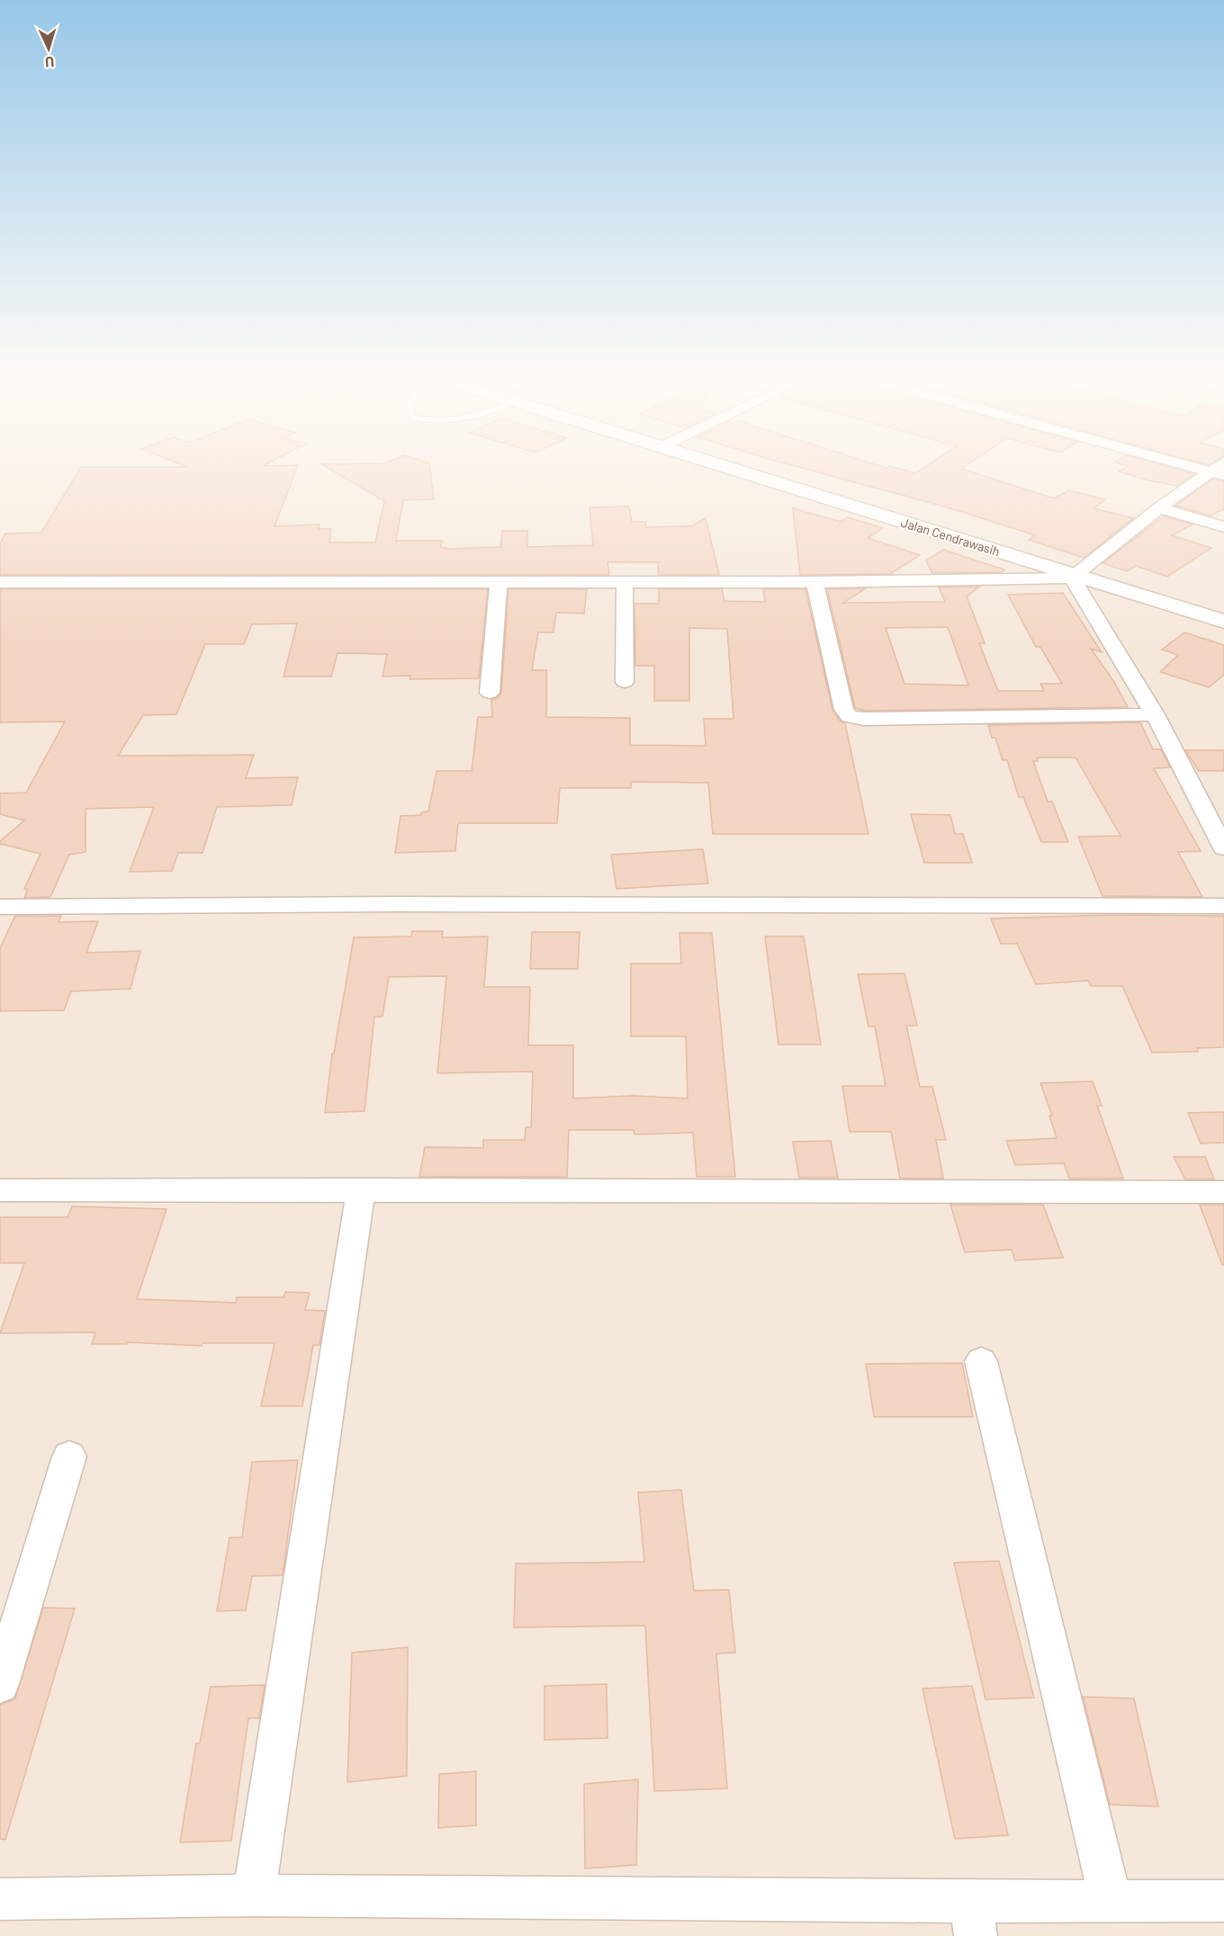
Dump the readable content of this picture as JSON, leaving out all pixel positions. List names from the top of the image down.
{
  "streets": {
    "main road": ["Jalan Cendrawasih"]
  },
  "north": "bottom"
}
